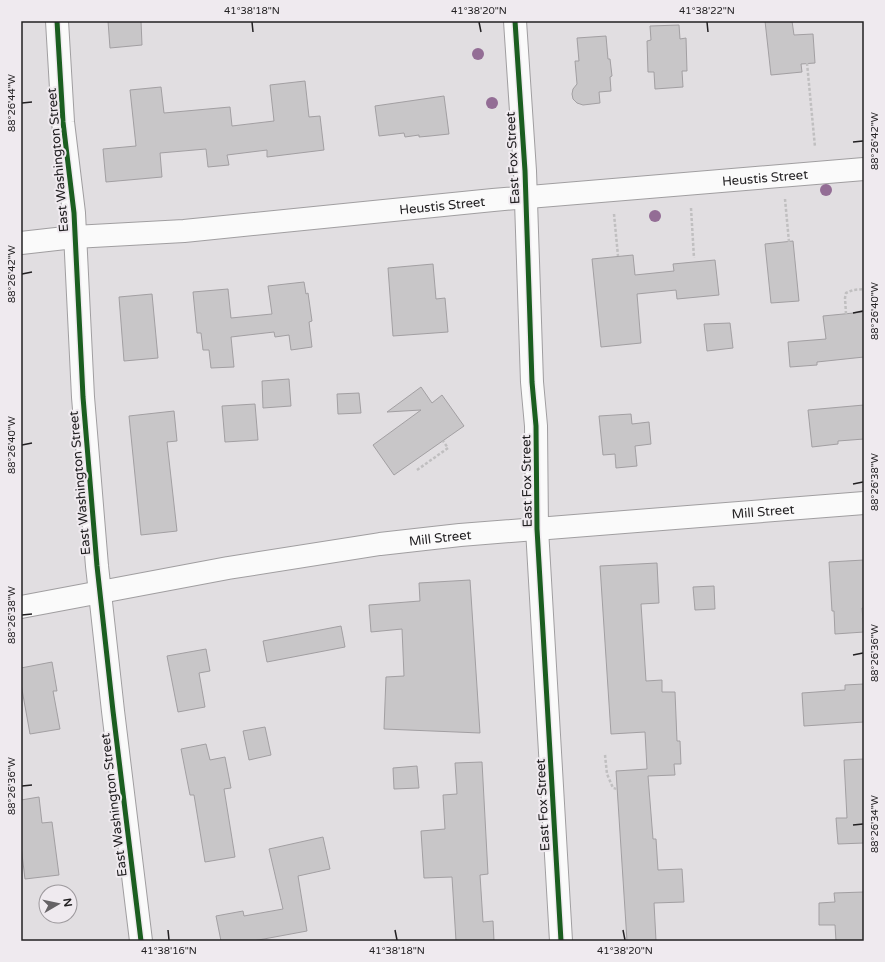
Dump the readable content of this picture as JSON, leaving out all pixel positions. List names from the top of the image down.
{
  "streets": {
    "street": [
      "East Fox Street",
      "East Washington Street",
      "Heustis Street",
      "Mill Street"
    ]
  },
  "crossings": [
    ["East Fox Street", "Heustis Street"],
    ["East Fox Street", "Mill Street"],
    ["East Washington Street", "Heustis Street"],
    ["East Washington Street", "Mill Street"]
  ],
  "north": "right",
  "coordinates": [
    "41°38'18\"N",
    "41°38'20\"N",
    "41°38'22\"N",
    "88°26'44\"W",
    "88°26'42\"W",
    "88°26'40\"W",
    "88°26'38\"W",
    "88°26'36\"W",
    "88°26'34\"W",
    "41°38'16\"N"
  ]
}
